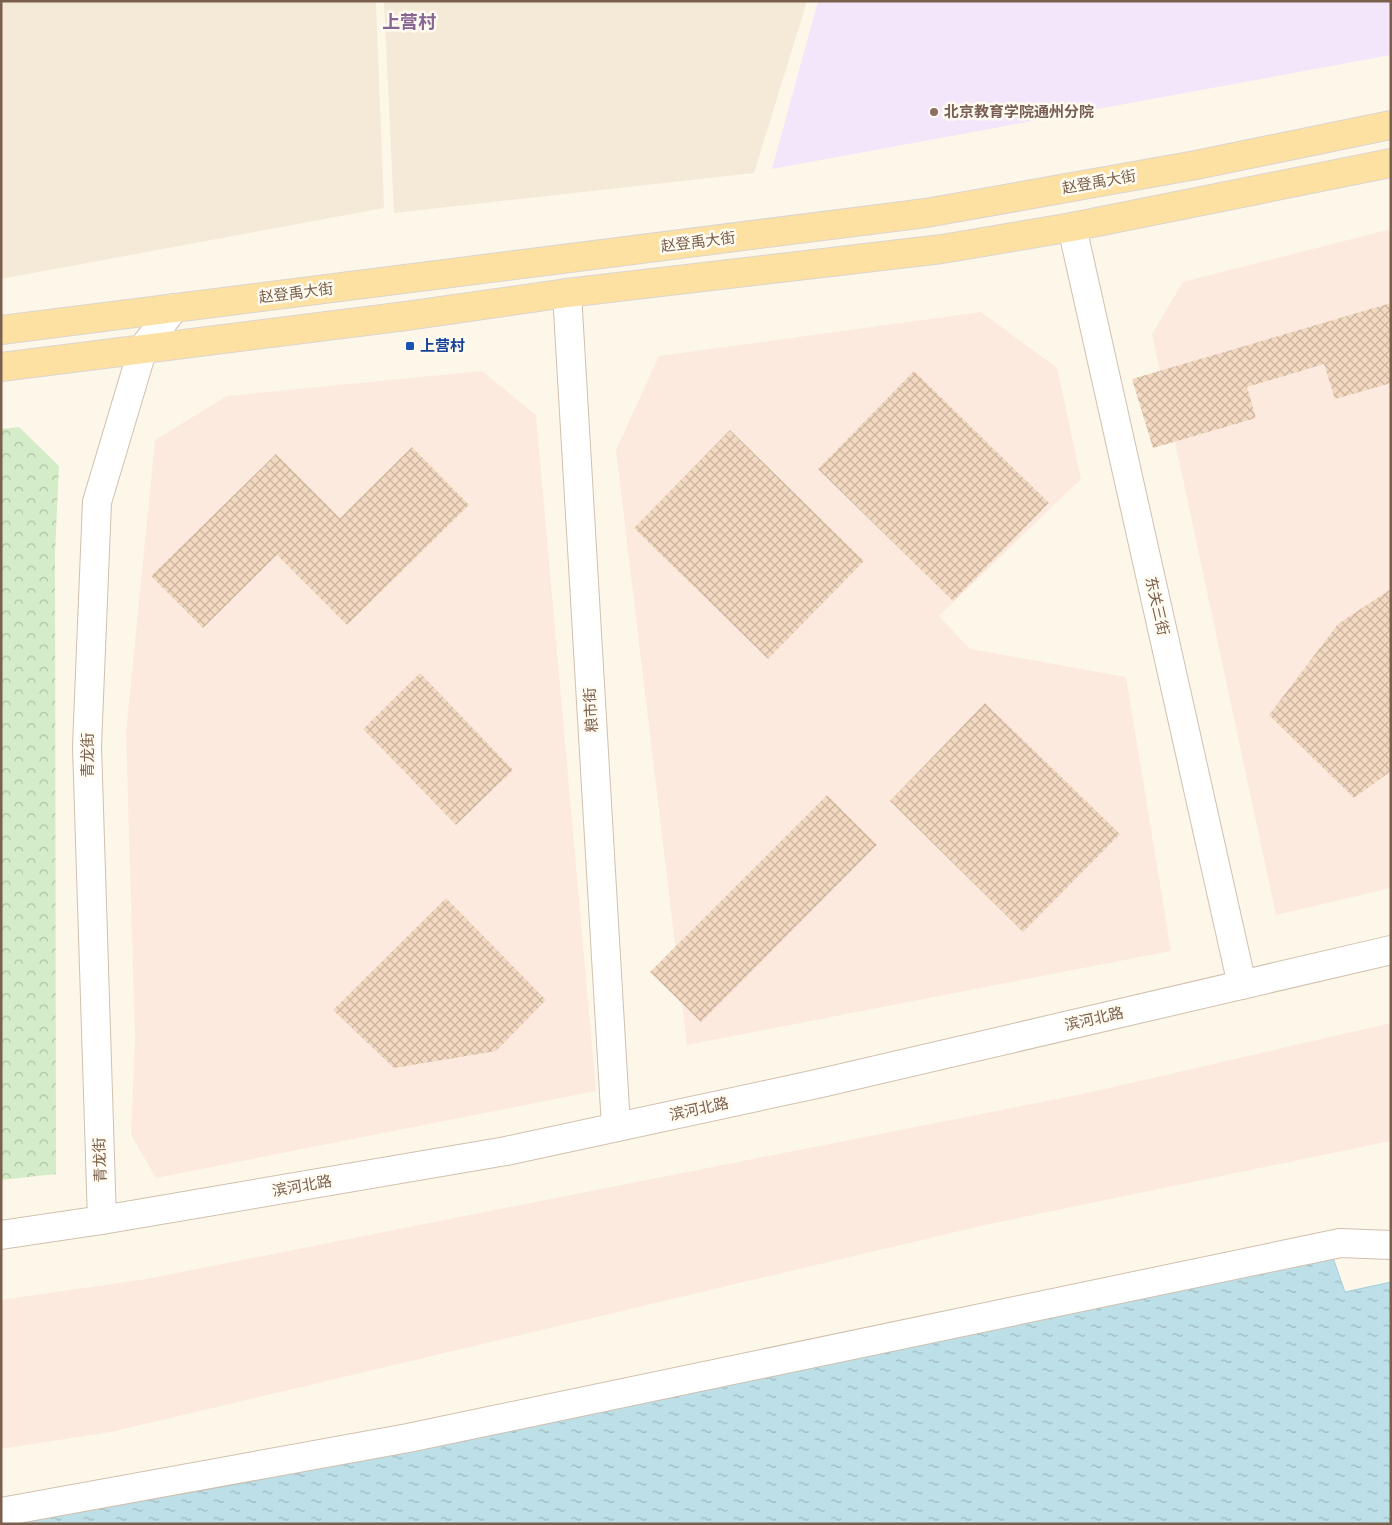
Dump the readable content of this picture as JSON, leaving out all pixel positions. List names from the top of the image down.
{
  "streets": {
    "main road": ["赵登禹大街"],
    "street": [
      "东关三街",
      "粮市街",
      "青龙街",
      "滨河北路"
    ]
  },
  "crossings": [
    ["赵登禹大街", "青龙街"],
    ["东关三街", "滨河北路"],
    ["粮市街", "滨河北路"],
    ["青龙街", "滨河北路"]
  ],
  "districts": ["上营村"],
  "places": {
    "other": ["北京教育学院通州分院"],
    "transit": ["上营村"]
  }
}
